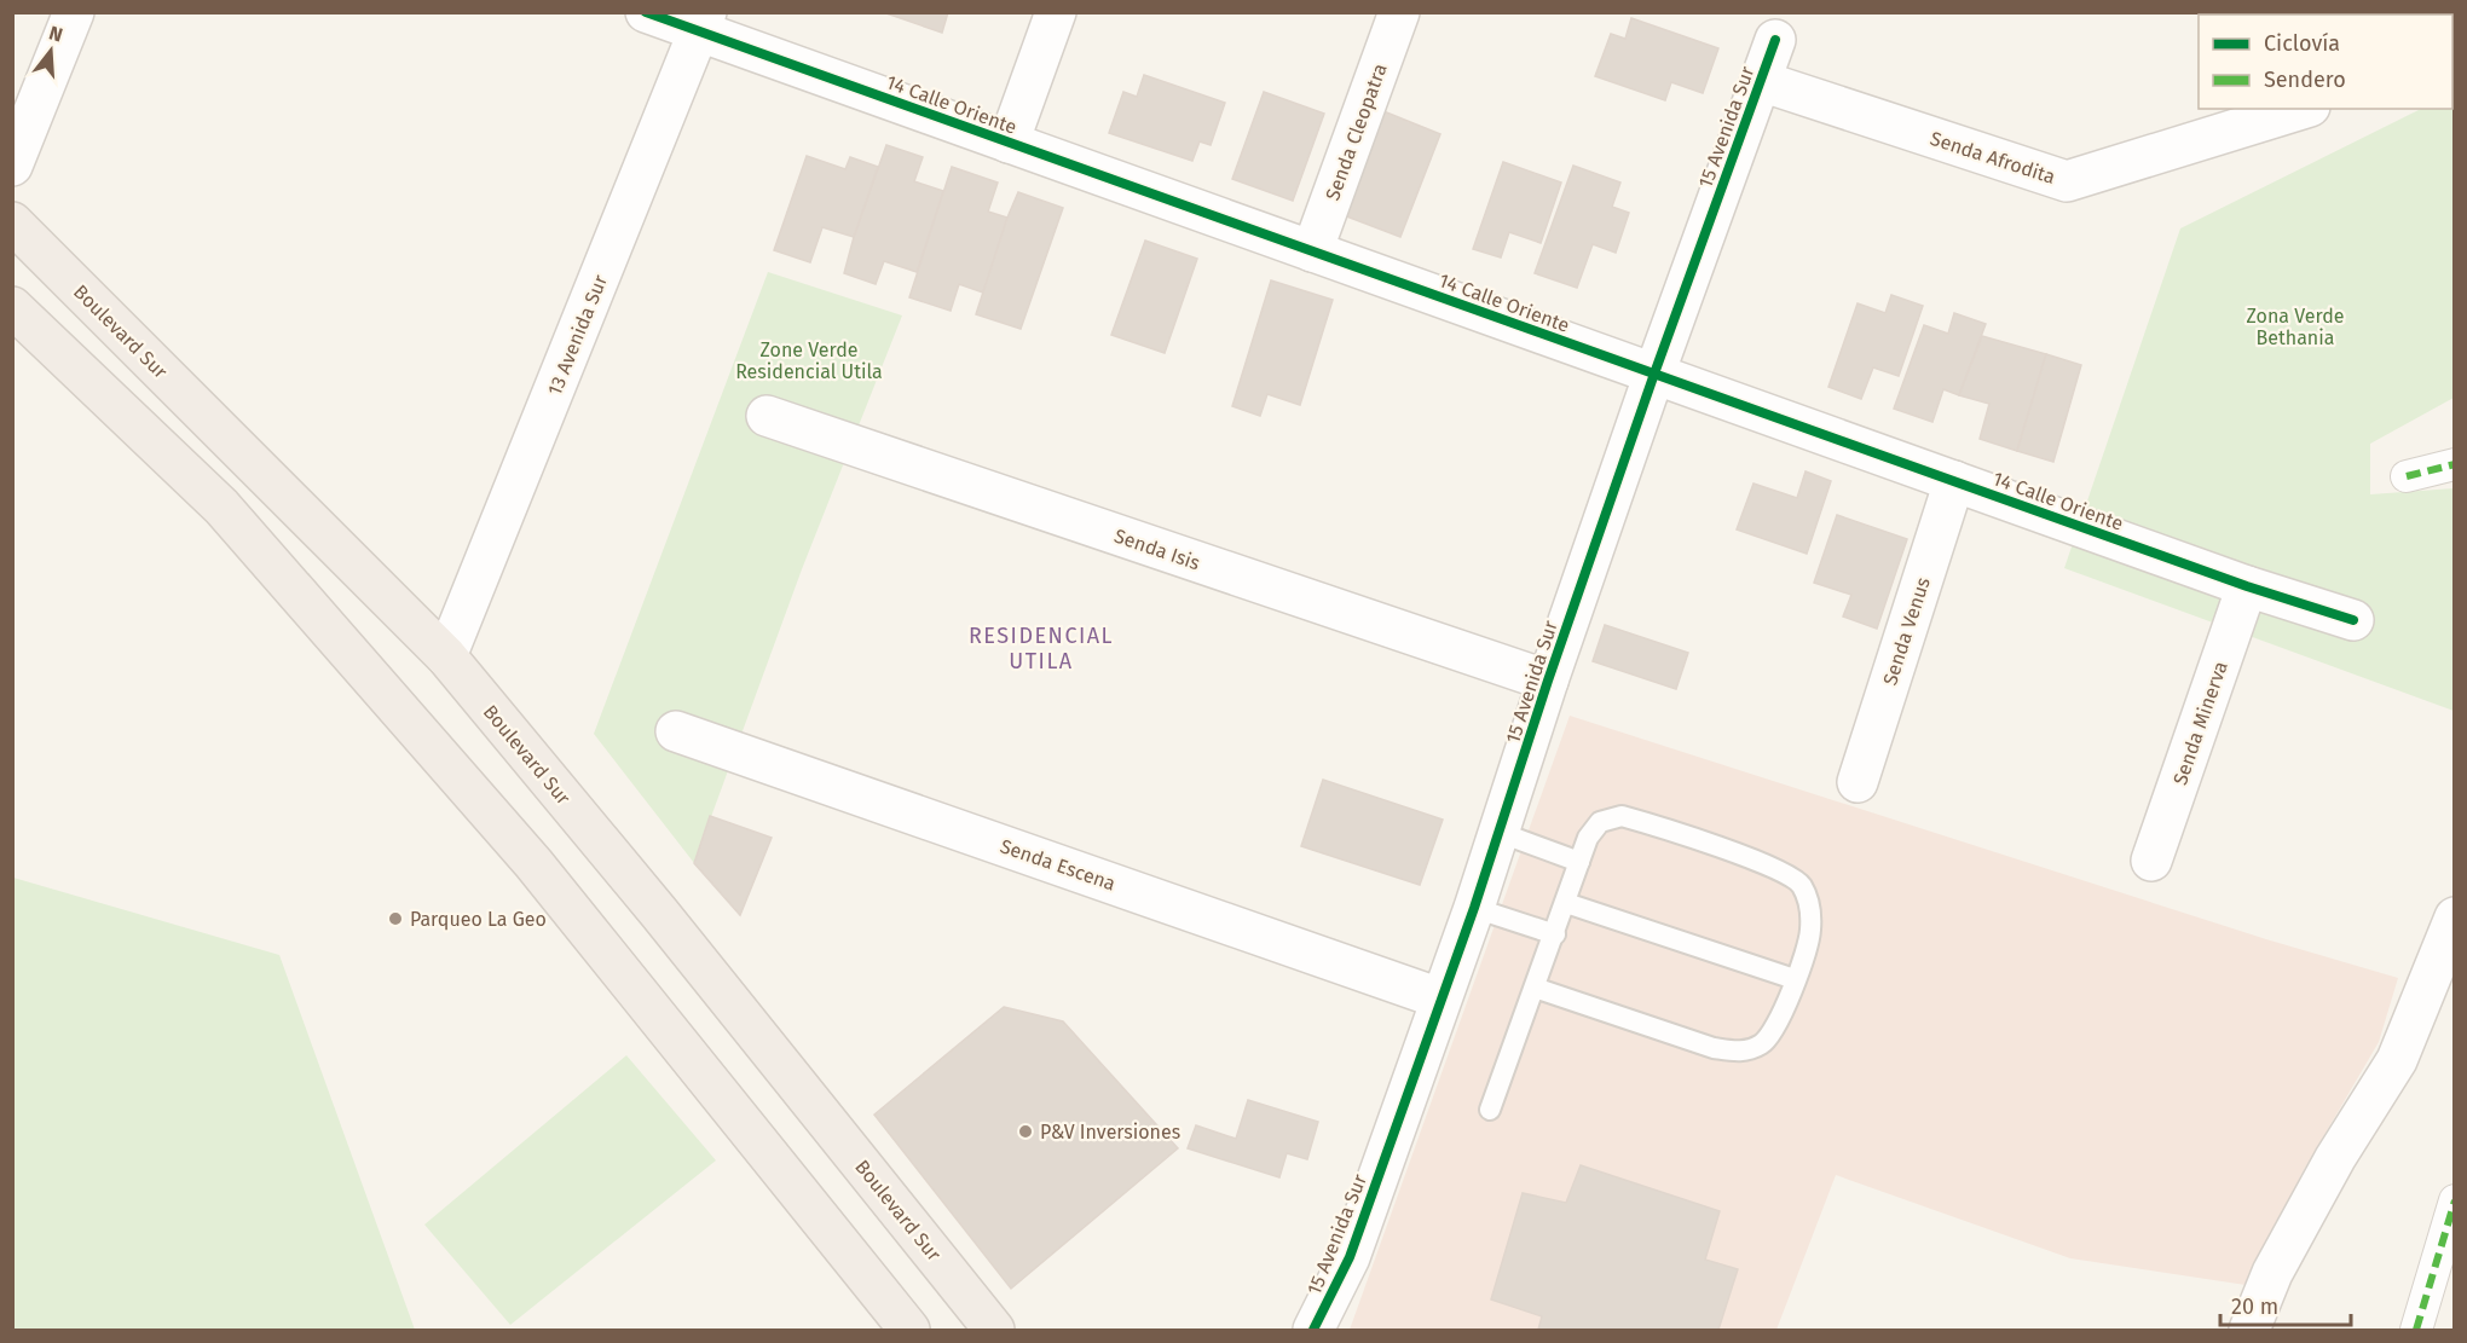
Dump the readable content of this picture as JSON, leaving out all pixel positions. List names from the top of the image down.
{
  "streets": {
    "highway": ["Boulevard Sur"],
    "street": [
      "14 Calle Oriente",
      "15 Avenida Sur",
      "Senda Cleopatra",
      "Senda Afrodita",
      "13 Avenida Sur",
      "Senda Isis",
      "Senda Venus",
      "Senda Minerva",
      "Senda Escena"
    ]
  },
  "crossings": [
    ["14 Calle Oriente", "15 Avenida Sur"],
    ["14 Calle Oriente", "Senda Cleopatra"],
    ["14 Calle Oriente", "13 Avenida Sur"],
    ["14 Calle Oriente", "Senda Venus"],
    ["14 Calle Oriente", "Senda Minerva"],
    ["15 Avenida Sur", "Senda Afrodita"],
    ["15 Avenida Sur", "Senda Isis"],
    ["15 Avenida Sur", "Senda Escena"],
    ["Boulevard Sur", "13 Avenida Sur"]
  ],
  "districts": ["RESIDENCIAL UTILA"],
  "parks": ["Zona Verde Bethania", "Zone Verde Residencial Utila"],
  "places": ["Parqueo La Geo", "P&V Inversiones"],
  "legend": ["Ciclovía", "Sendero"],
  "scale_bar": "20 m",
  "north": "top"
}
